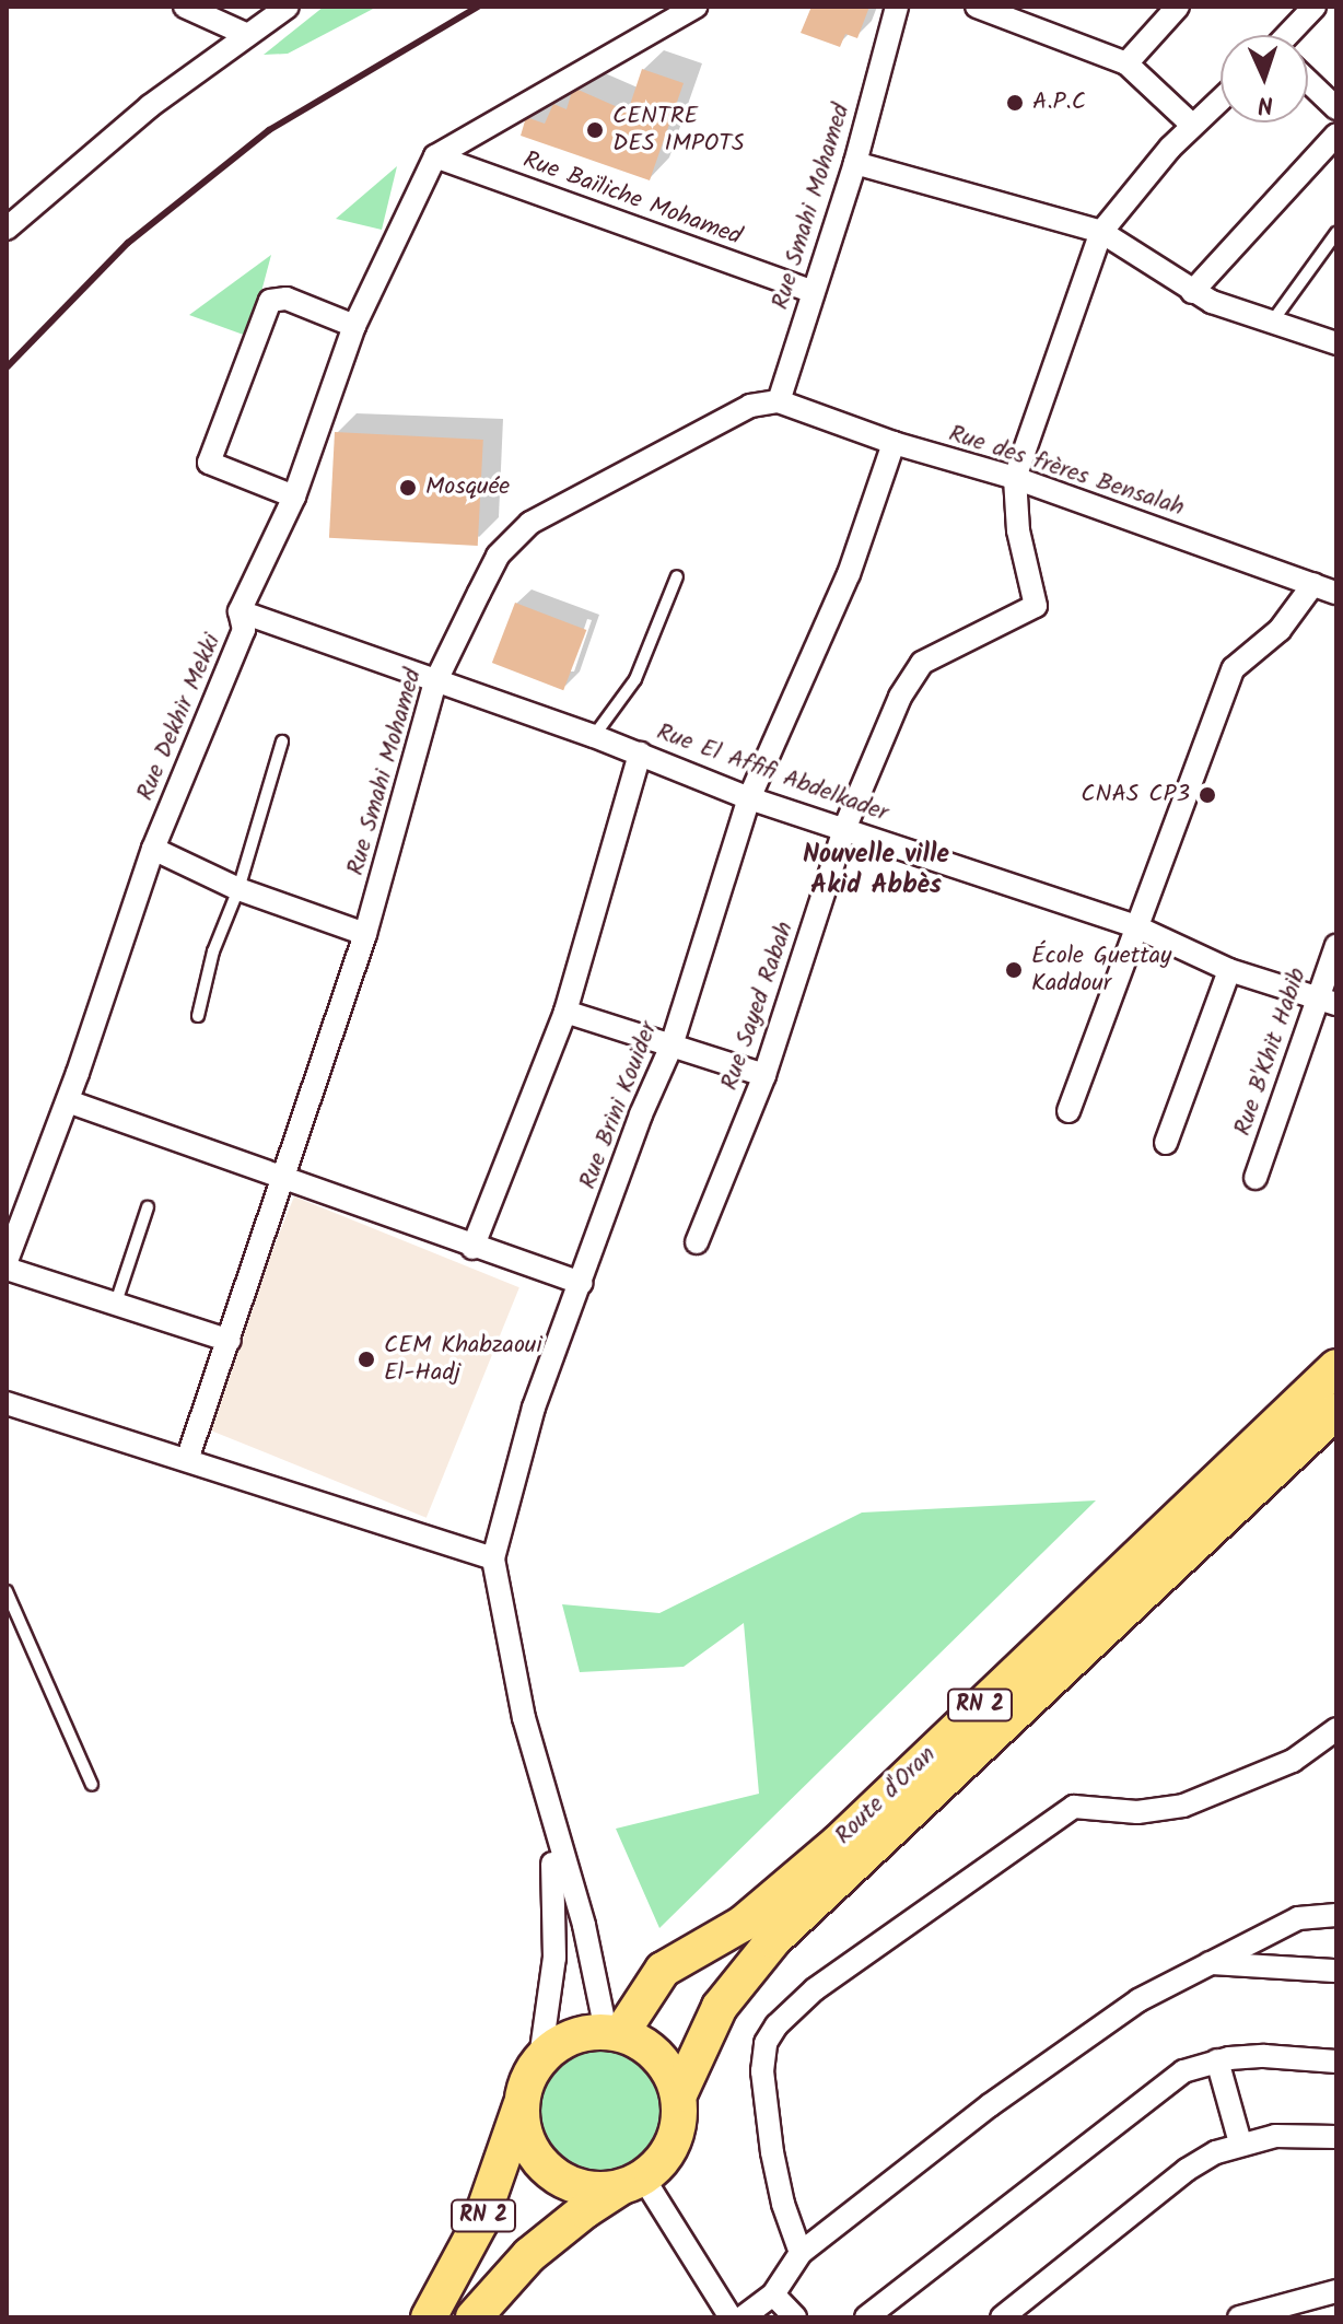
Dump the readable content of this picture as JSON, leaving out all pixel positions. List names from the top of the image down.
{
  "streets": {
    "main road": ["RN 2", "Route d'Oran"],
    "street": [
      "Rue Baïliche Mohamed",
      "Rue Smahi Mohamed",
      "Rue des frères Bensalah",
      "Rue Dekhir Mekki",
      "Rue El Affifi Abdelkader",
      "Rue Sayed Rabah",
      "Rue B'Khit Habib",
      "Rue Brini Kouider"
    ]
  },
  "crossings": [
    ["Rue Baïliche Mohamed", "Rue Smahi Mohamed"],
    ["Rue Baïliche Mohamed", "Rue Dekhir Mekki"],
    ["Rue Smahi Mohamed", "Rue des frères Bensalah"],
    ["Rue Smahi Mohamed", "Rue El Affifi Abdelkader"],
    ["Rue des frères Bensalah", "Rue Sayed Rabah"],
    ["Rue des frères Bensalah", "Rue Brini Kouider"],
    ["Rue Dekhir Mekki", "Rue El Affifi Abdelkader"],
    ["Rue El Affifi Abdelkader", "Rue Sayed Rabah"],
    ["Rue El Affifi Abdelkader", "Rue B'Khit Habib"],
    ["Rue El Affifi Abdelkader", "Rue Brini Kouider"],
    ["RN 2", "Route d'Oran"]
  ],
  "districts": ["Nouvelle ville Akid Abbès"],
  "places": [
    "A.P.C",
    "CENTRE DES IMPOTS",
    "Mosquée",
    "CNAS CP3",
    "École Guettay Kaddour",
    "CEM Khabzaoui El-Hadj"
  ],
  "north": "bottom"
}
